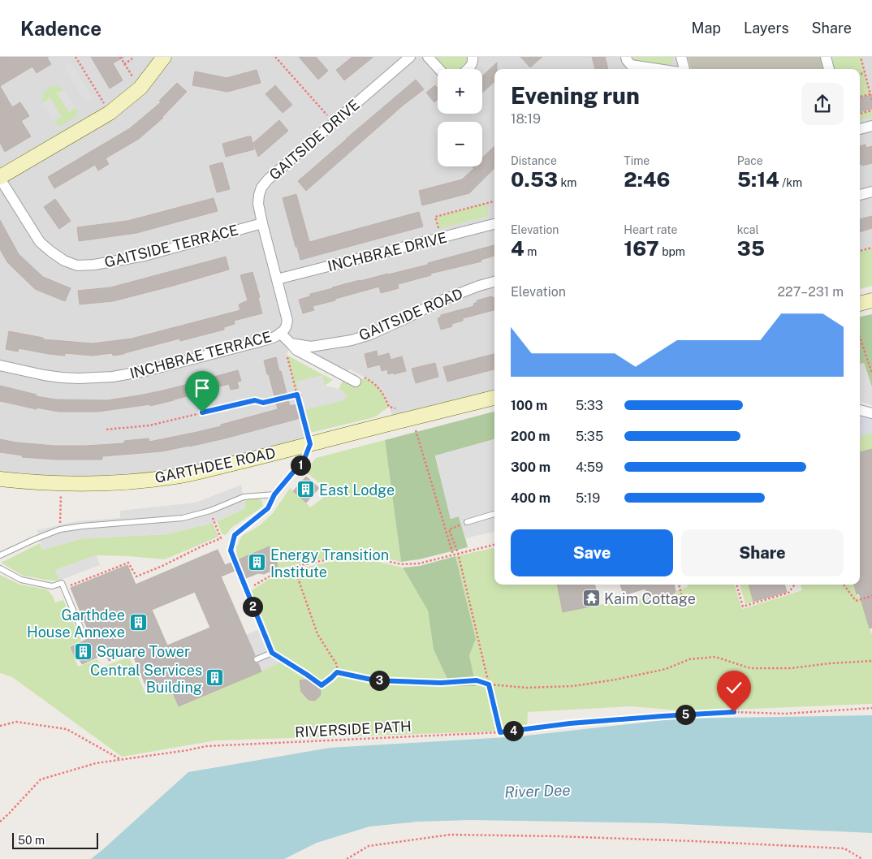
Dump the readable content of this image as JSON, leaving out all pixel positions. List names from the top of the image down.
{
  "streets": {
    "street": [
      "GAITSIDE DRIVE",
      "GAITSIDE TERRACE",
      "INCHBRAE DRIVE",
      "GAITSIDE ROAD",
      "INCHBRAE TERRACE",
      "GARTHDEE ROAD"
    ],
    "path": ["RIVERSIDE PATH"]
  },
  "crossings": [
    ["GAITSIDE DRIVE", "GAITSIDE TERRACE"],
    ["GAITSIDE DRIVE", "INCHBRAE DRIVE"],
    ["GAITSIDE DRIVE", "INCHBRAE TERRACE"]
  ],
  "water": ["River Dee"],
  "places": {
    "building": [
      "East Lodge",
      "Energy Transition Institute",
      "Garthdee House Annexe",
      "Square Tower",
      "Central Services Building"
    ],
    "temple": ["Kaim Cottage"]
  },
  "scale_bar": "50 m",
  "page": {
    "header": "Kadence",
    "nav": ["Map", "Layers", "Share"],
    "map_buttons": ["+", "−"],
    "heading": ["Evening run", "18:19"],
    "stats": [
      ["Distance", "0.53 km"],
      ["Time", "2:46"],
      ["Pace", "5:14 /km"],
      ["Elevation", "4 m"],
      ["Heart rate", "167 bpm"],
      ["kcal", "35"]
    ],
    "chart": ["Elevation", "227–231 m"],
    "list": [
      {
        "name": "100 m",
        "note": "5:33"
      },
      {
        "name": "200 m",
        "note": "5:35"
      },
      {
        "name": "300 m",
        "note": "4:59"
      },
      {
        "name": "400 m",
        "note": "5:19"
      }
    ],
    "pins": [
      "1",
      "2",
      "3",
      "5",
      "4"
    ],
    "buttons": ["Save", "Share"],
    "scale": "50 m"
  }
}
